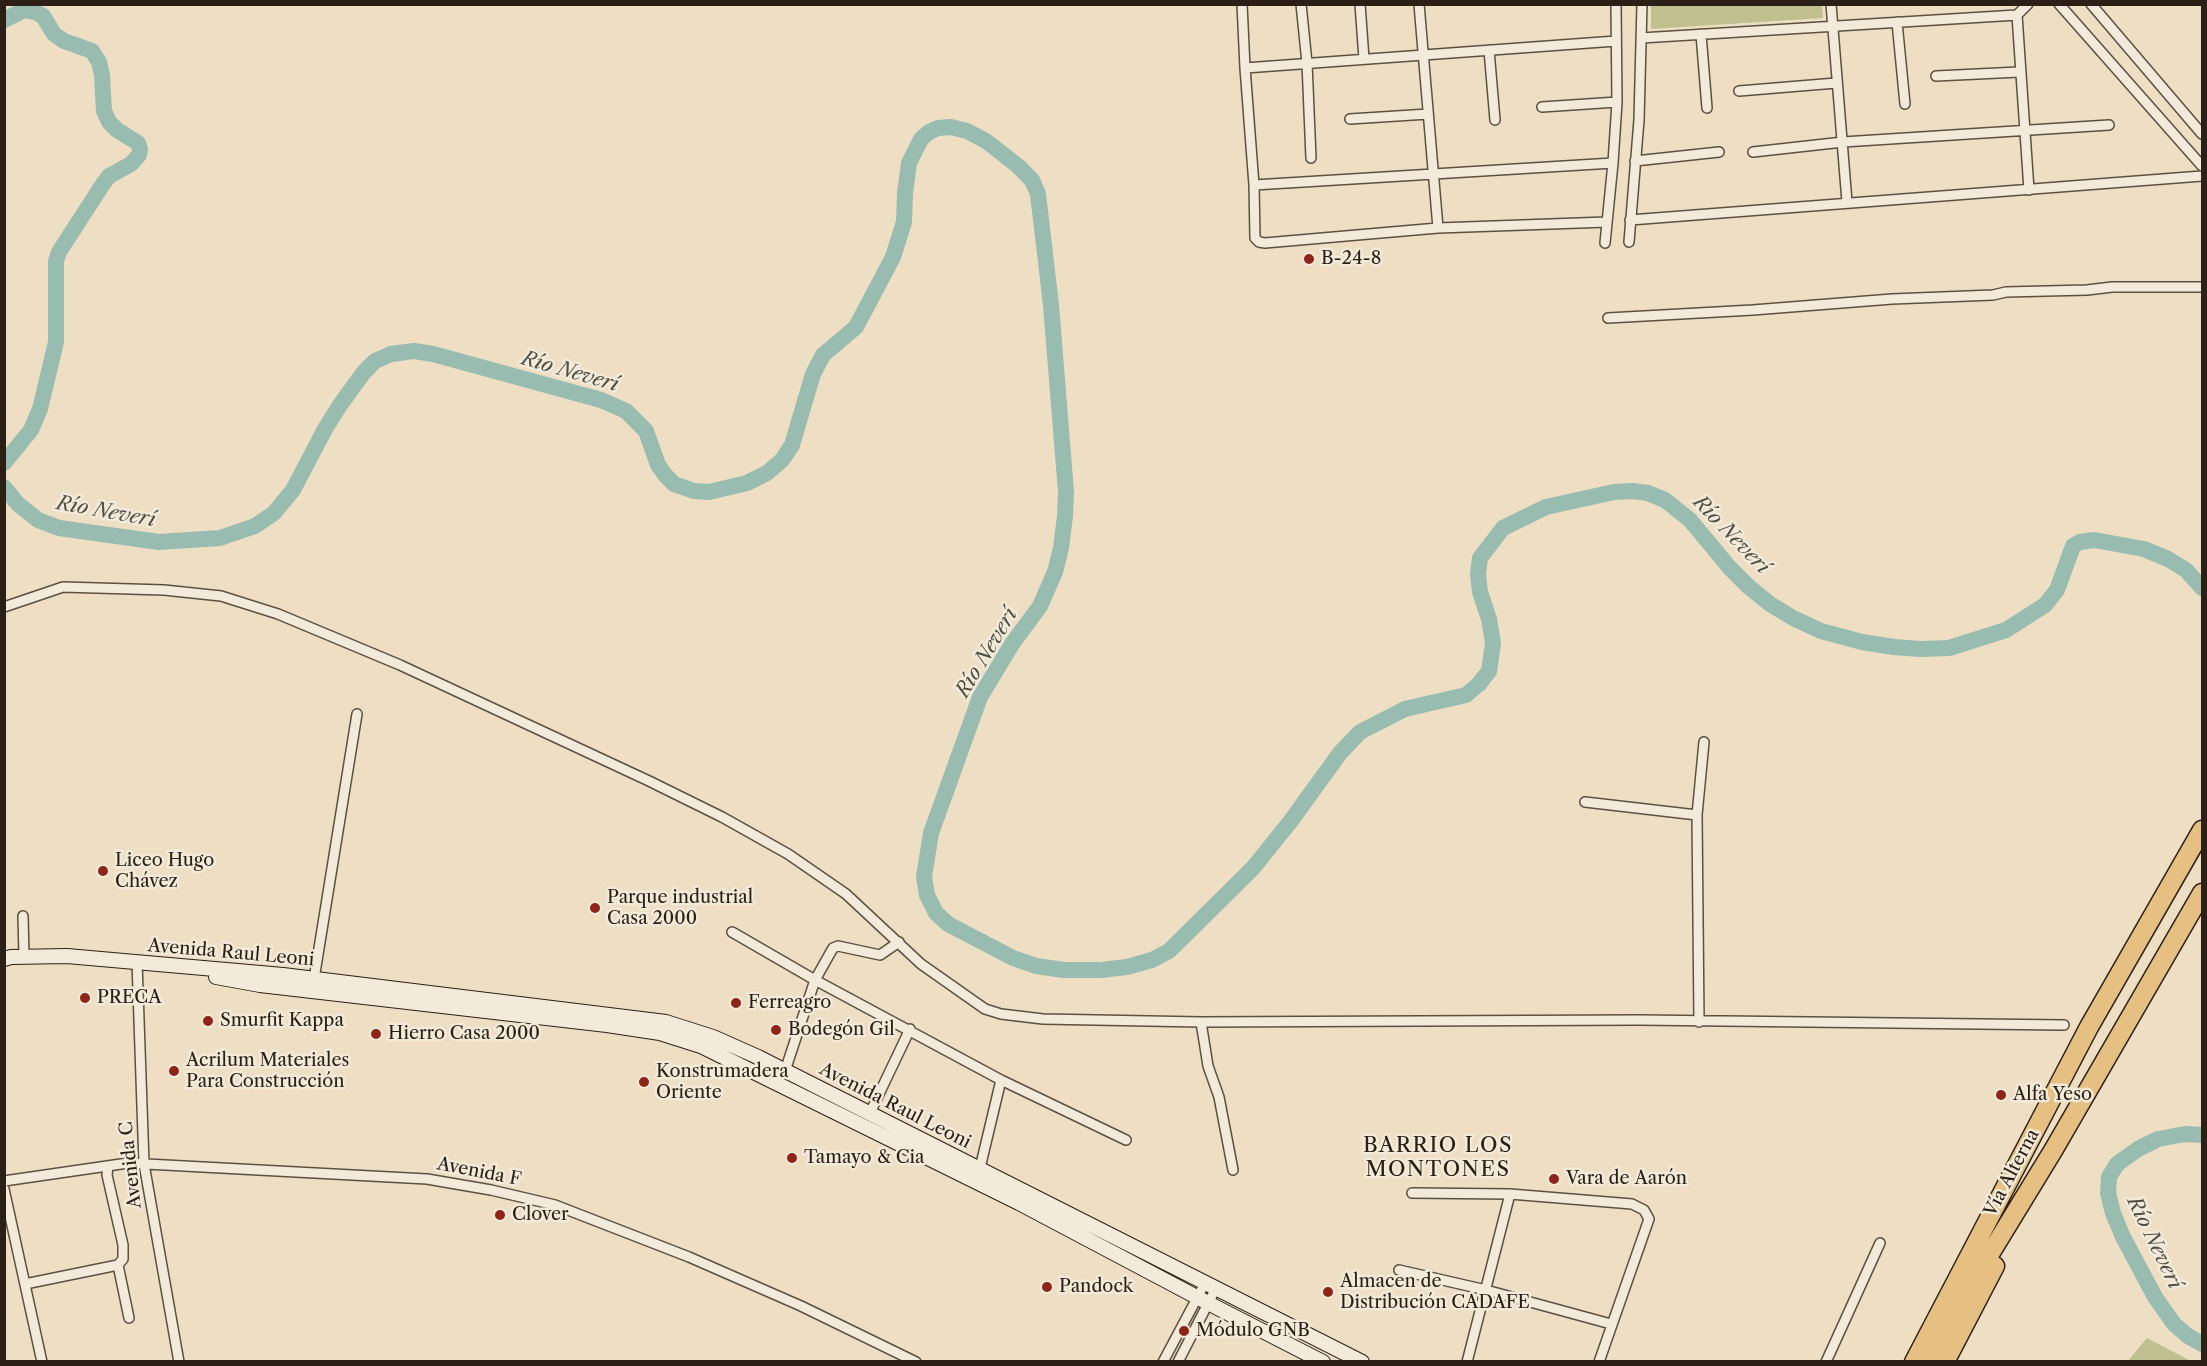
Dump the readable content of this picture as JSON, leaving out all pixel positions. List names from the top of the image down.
{
  "streets": {
    "highway": ["Vía Alterna"],
    "main road": ["Avenida Raul Leoni"],
    "street": ["Avenida C", "Avenida F"]
  },
  "crossings": [
    ["Avenida Raul Leoni", "Avenida C"],
    ["Avenida C", "Avenida F"]
  ],
  "districts": ["BARRIO LOS MONTONES"],
  "water": ["Río Neverí"],
  "places": [
    "B-24-8",
    "Liceo Hugo Chávez",
    "Parque industrial Casa 2000",
    "PRECA",
    "Ferreagro",
    "Smurfit Kappa",
    "Bodegón Gil",
    "Hierro Casa 2000",
    "Acrilum Materiales Para Construcción",
    "Konstrumadera Oriente",
    "Alfa Yeso",
    "Tamayo & Cia",
    "Vara de Aarón",
    "Clover",
    "Pandock",
    "Almacen de Distribución CADAFE",
    "Módulo GNB"
  ]
}
